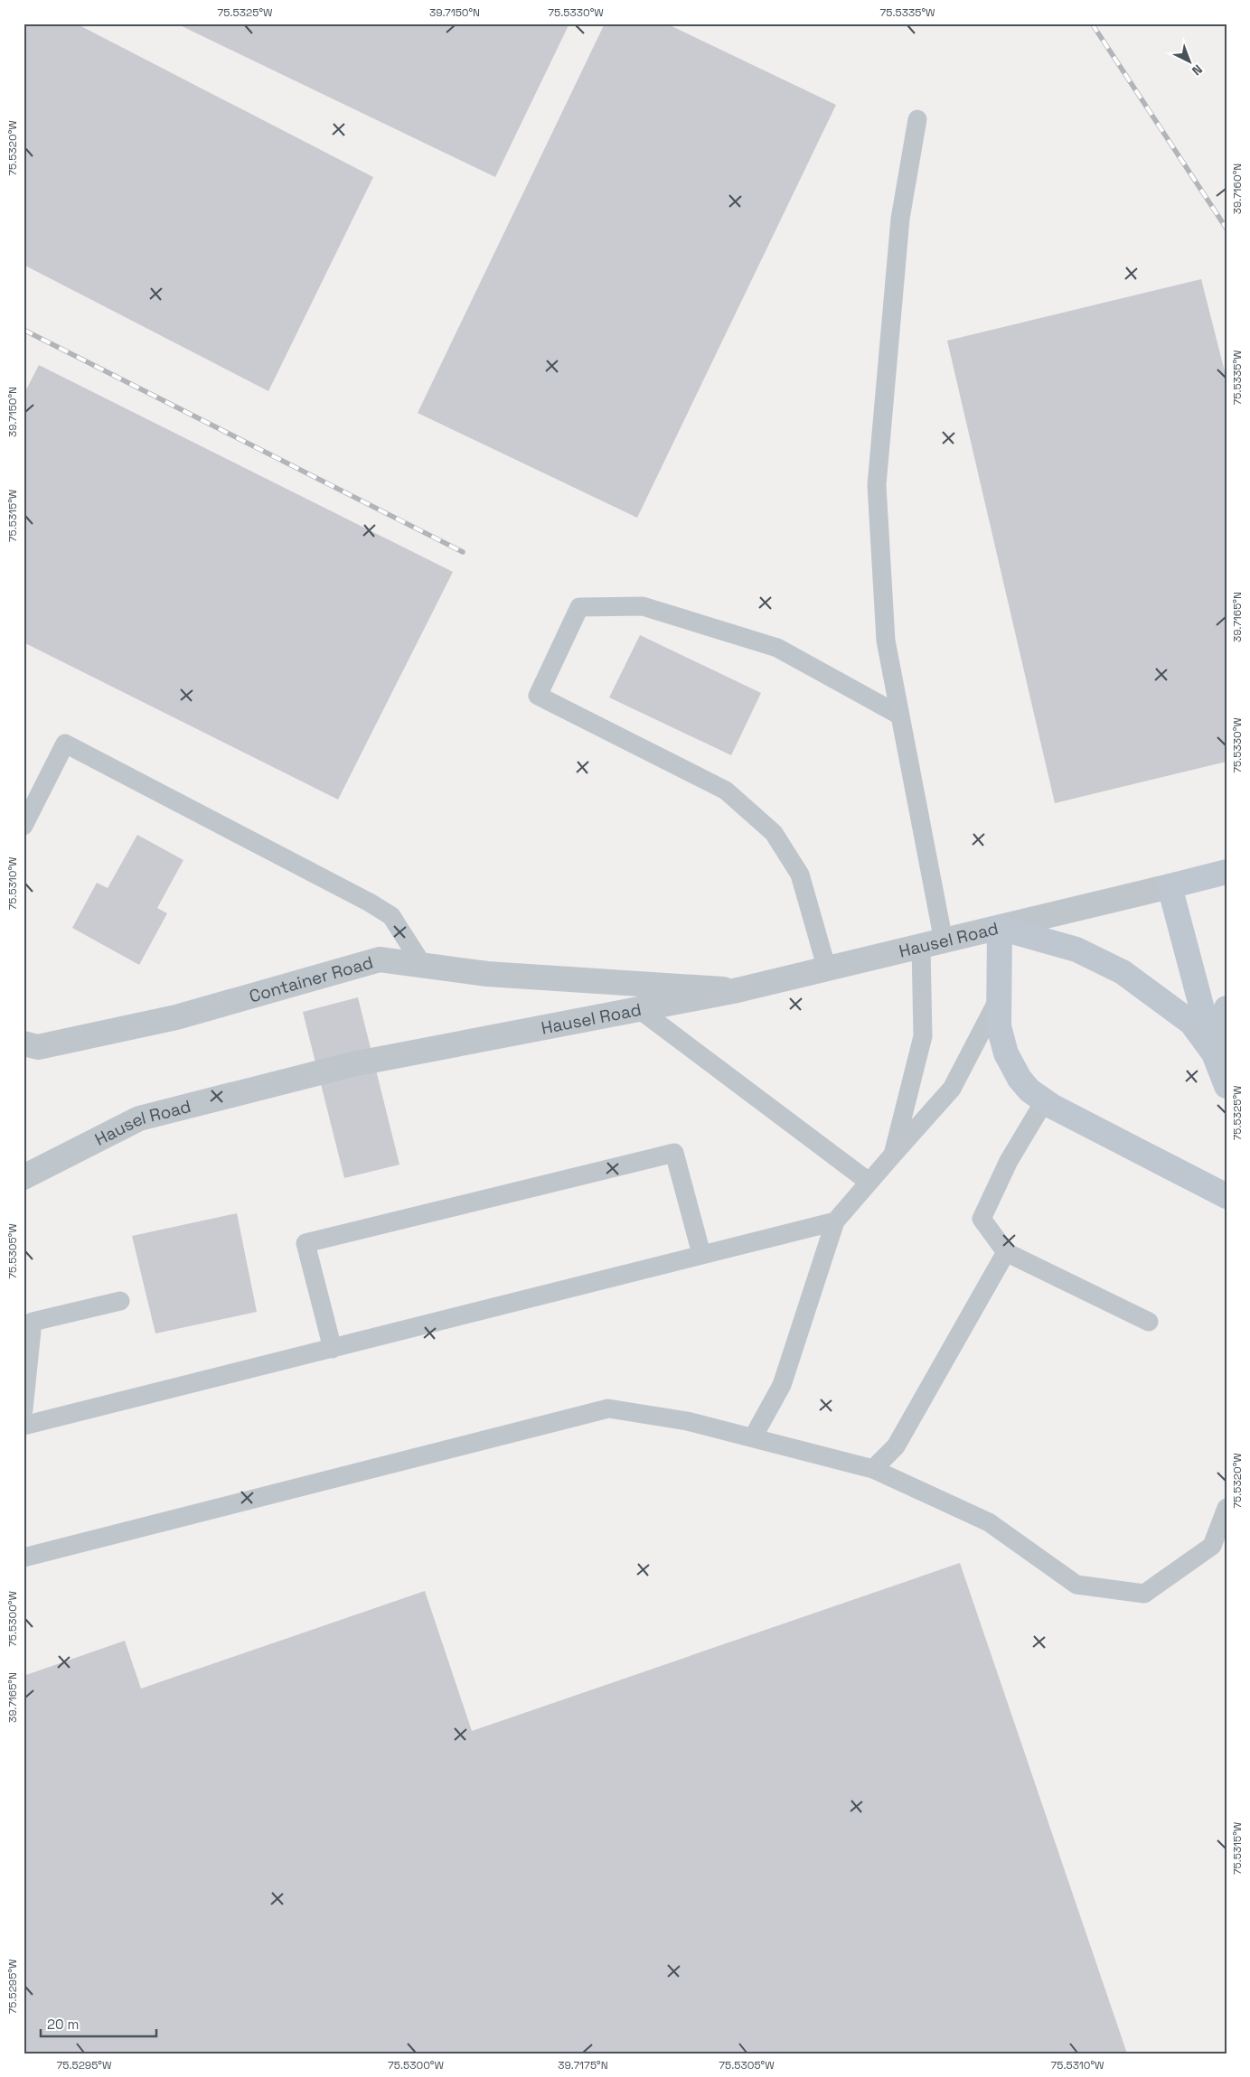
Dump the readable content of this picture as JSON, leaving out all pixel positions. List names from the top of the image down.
{
  "streets": {
    "street": ["Hausel Road", "Container Road"]
  },
  "crossings": [
    ["Hausel Road", "Container Road"]
  ],
  "scale_bar": "20 m",
  "north": "bottom right",
  "coordinates": [
    "75.5325°W",
    "39.7150°N",
    "75.5330°W",
    "75.5335°W",
    "75.5320°W",
    "39.7160°N",
    "75.5315°W",
    "39.7165°N",
    "75.5310°W",
    "75.5305°W",
    "75.5300°W",
    "75.5295°W",
    "39.7175°N"
  ]
}
